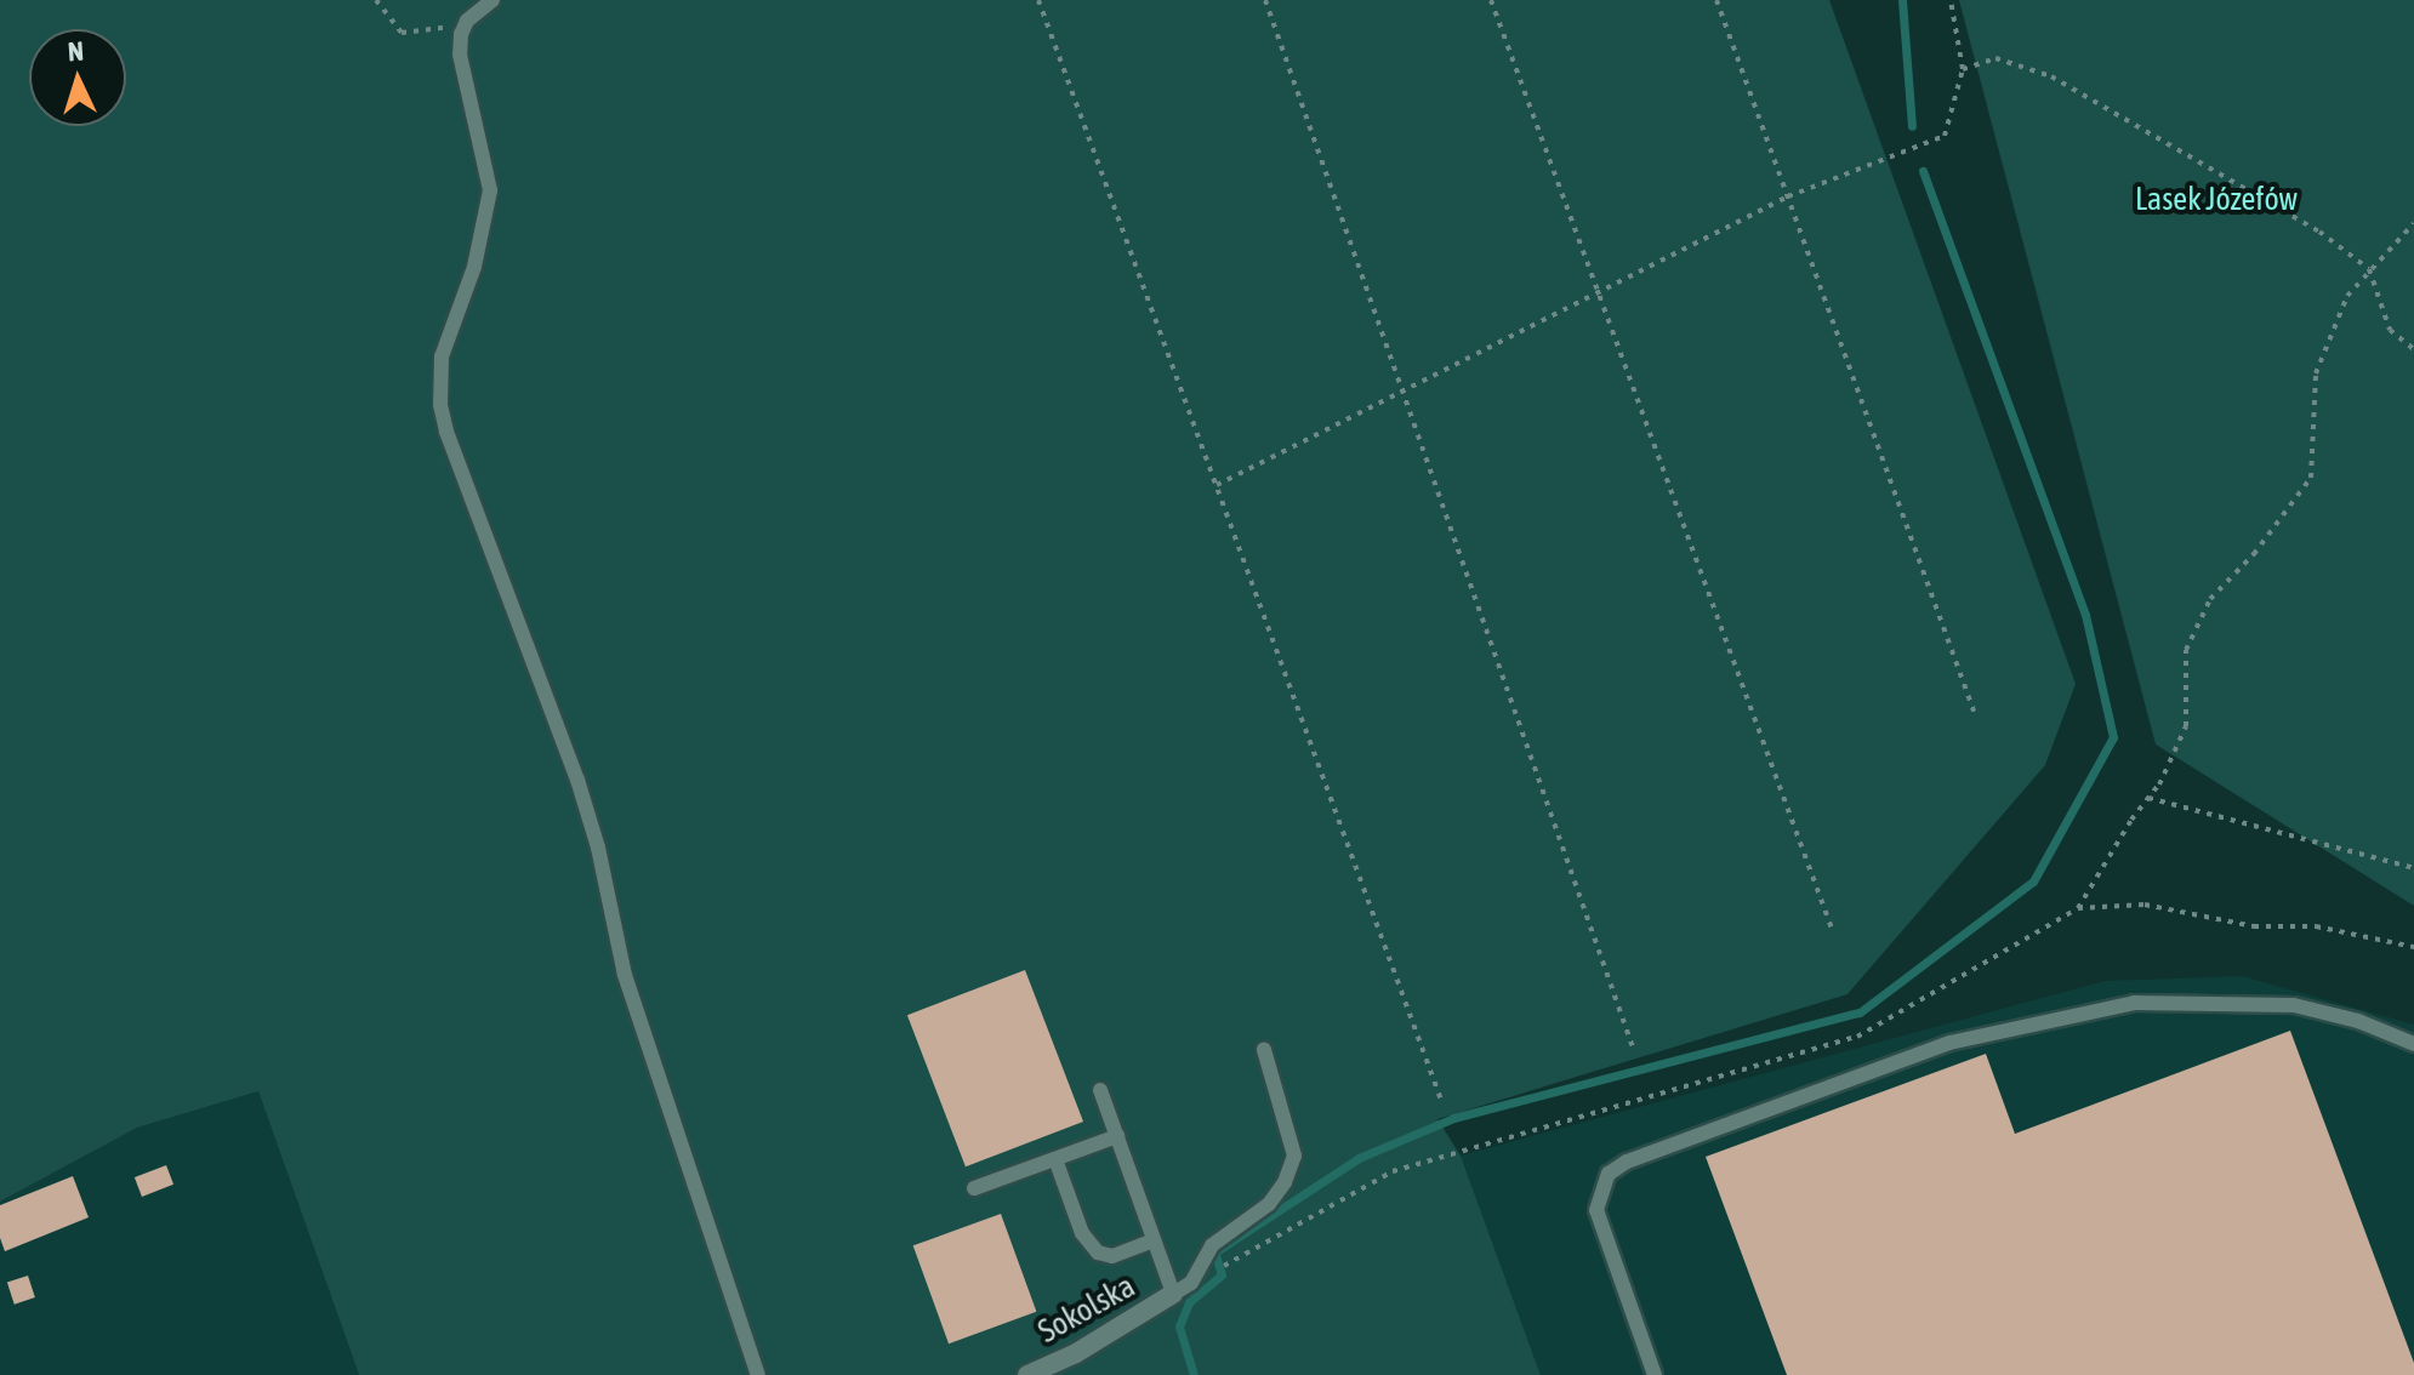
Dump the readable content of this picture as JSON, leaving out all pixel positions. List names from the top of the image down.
{
  "streets": {
    "street": ["Sokolska"]
  },
  "parks": ["Lasek Józefów"],
  "north": "top"
}
